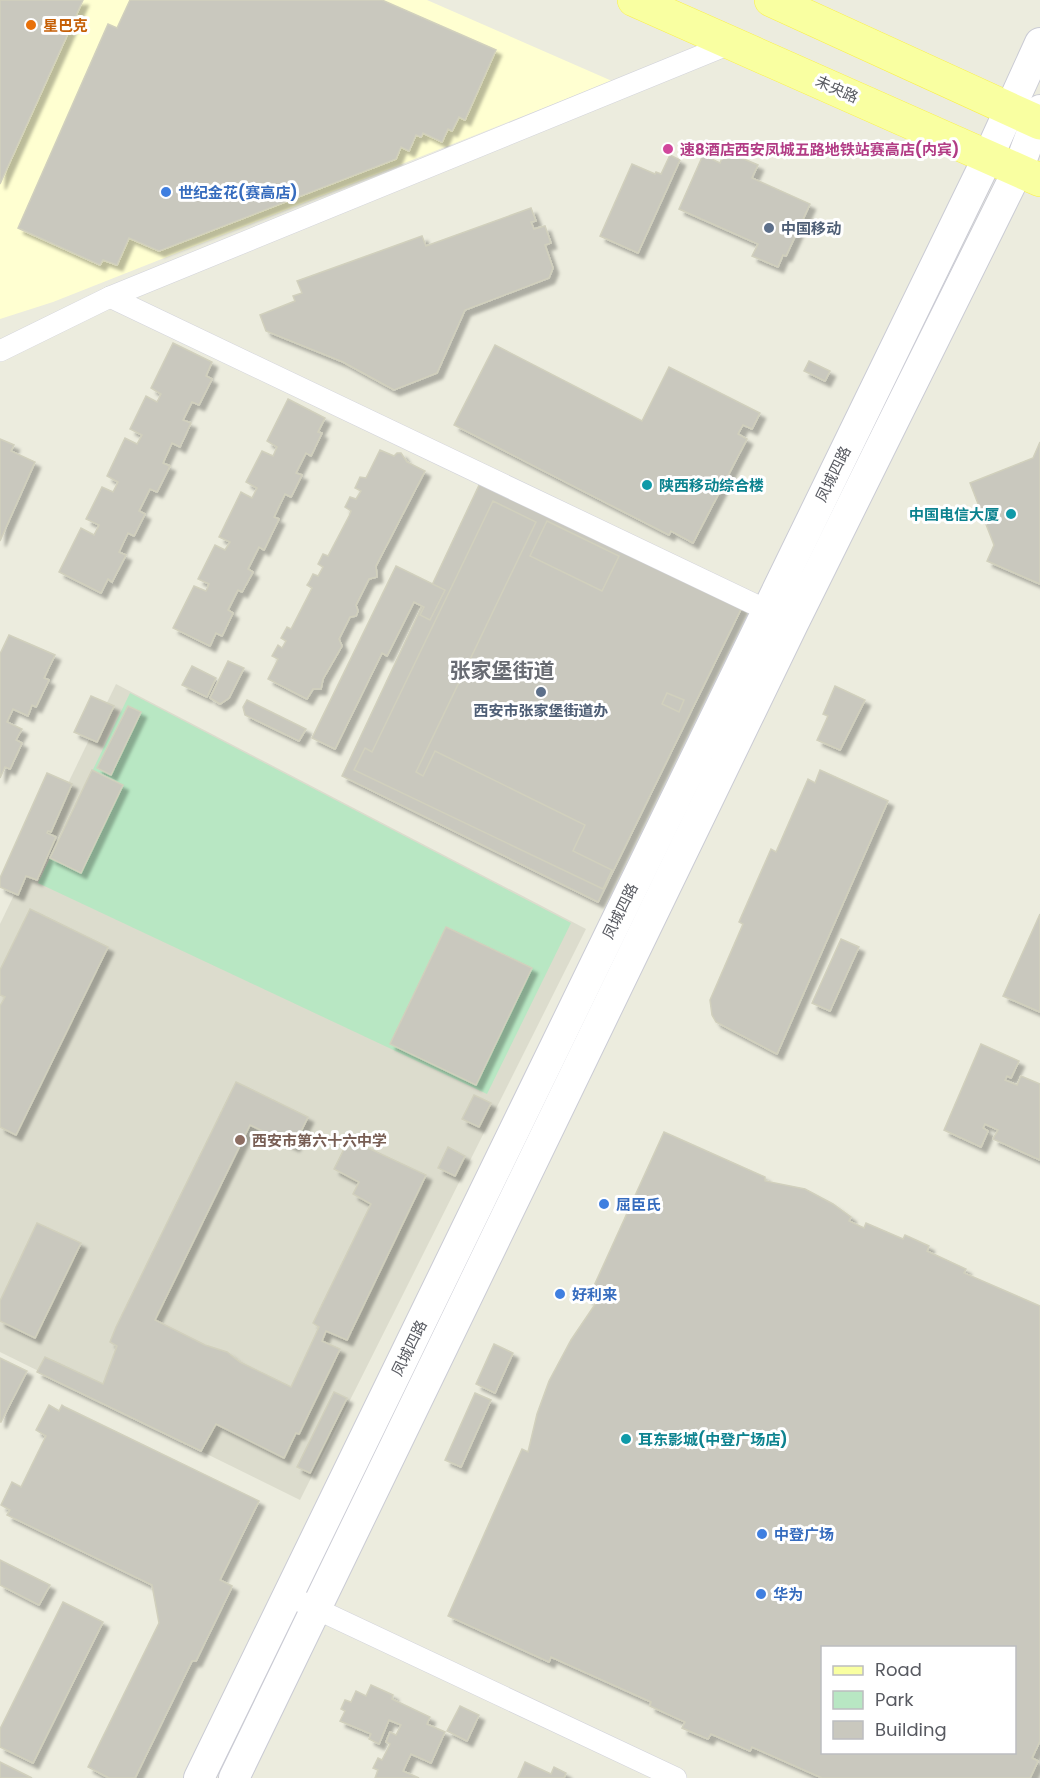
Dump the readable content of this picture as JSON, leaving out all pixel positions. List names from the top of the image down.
{
  "streets": {
    "main road": ["未央路"],
    "street": ["凤城四路"]
  },
  "crossings": [
    ["未央路", "凤城四路"]
  ],
  "districts": ["张家堡街道"],
  "places": [
    "星巴克",
    "速8酒店西安凤城五路地铁站赛高店(内宾)",
    "世纪金花(赛高店)",
    "中国移动",
    "陕西移动综合楼",
    "中国电信大厦",
    "西安市张家堡街道办",
    "西安市第六十六中学",
    "屈臣氏",
    "好利来",
    "耳东影城(中登广场店)",
    "中登广场",
    "华为"
  ],
  "legend": ["Road", "Park", "Building"]
}
